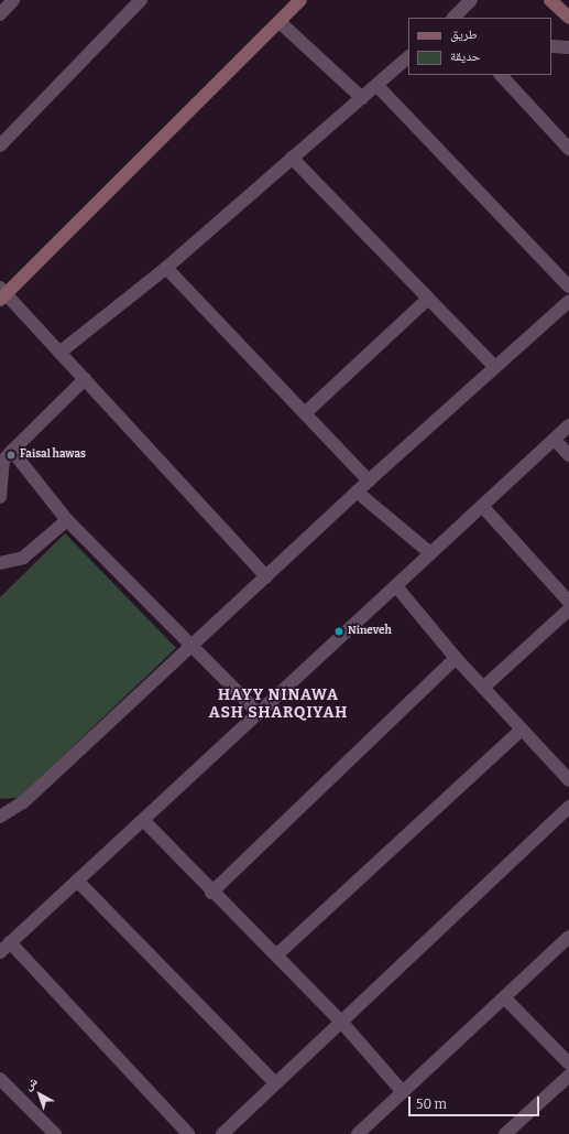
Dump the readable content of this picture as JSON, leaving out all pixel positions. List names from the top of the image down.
{
  "districts": ["HAYY NINAWA ASH SHARQIYAH"],
  "places": ["Faisal hawas", "Nineveh"],
  "legend": ["طريق", "حديقة"],
  "scale_bar": "50 m",
  "north": "top left"
}
